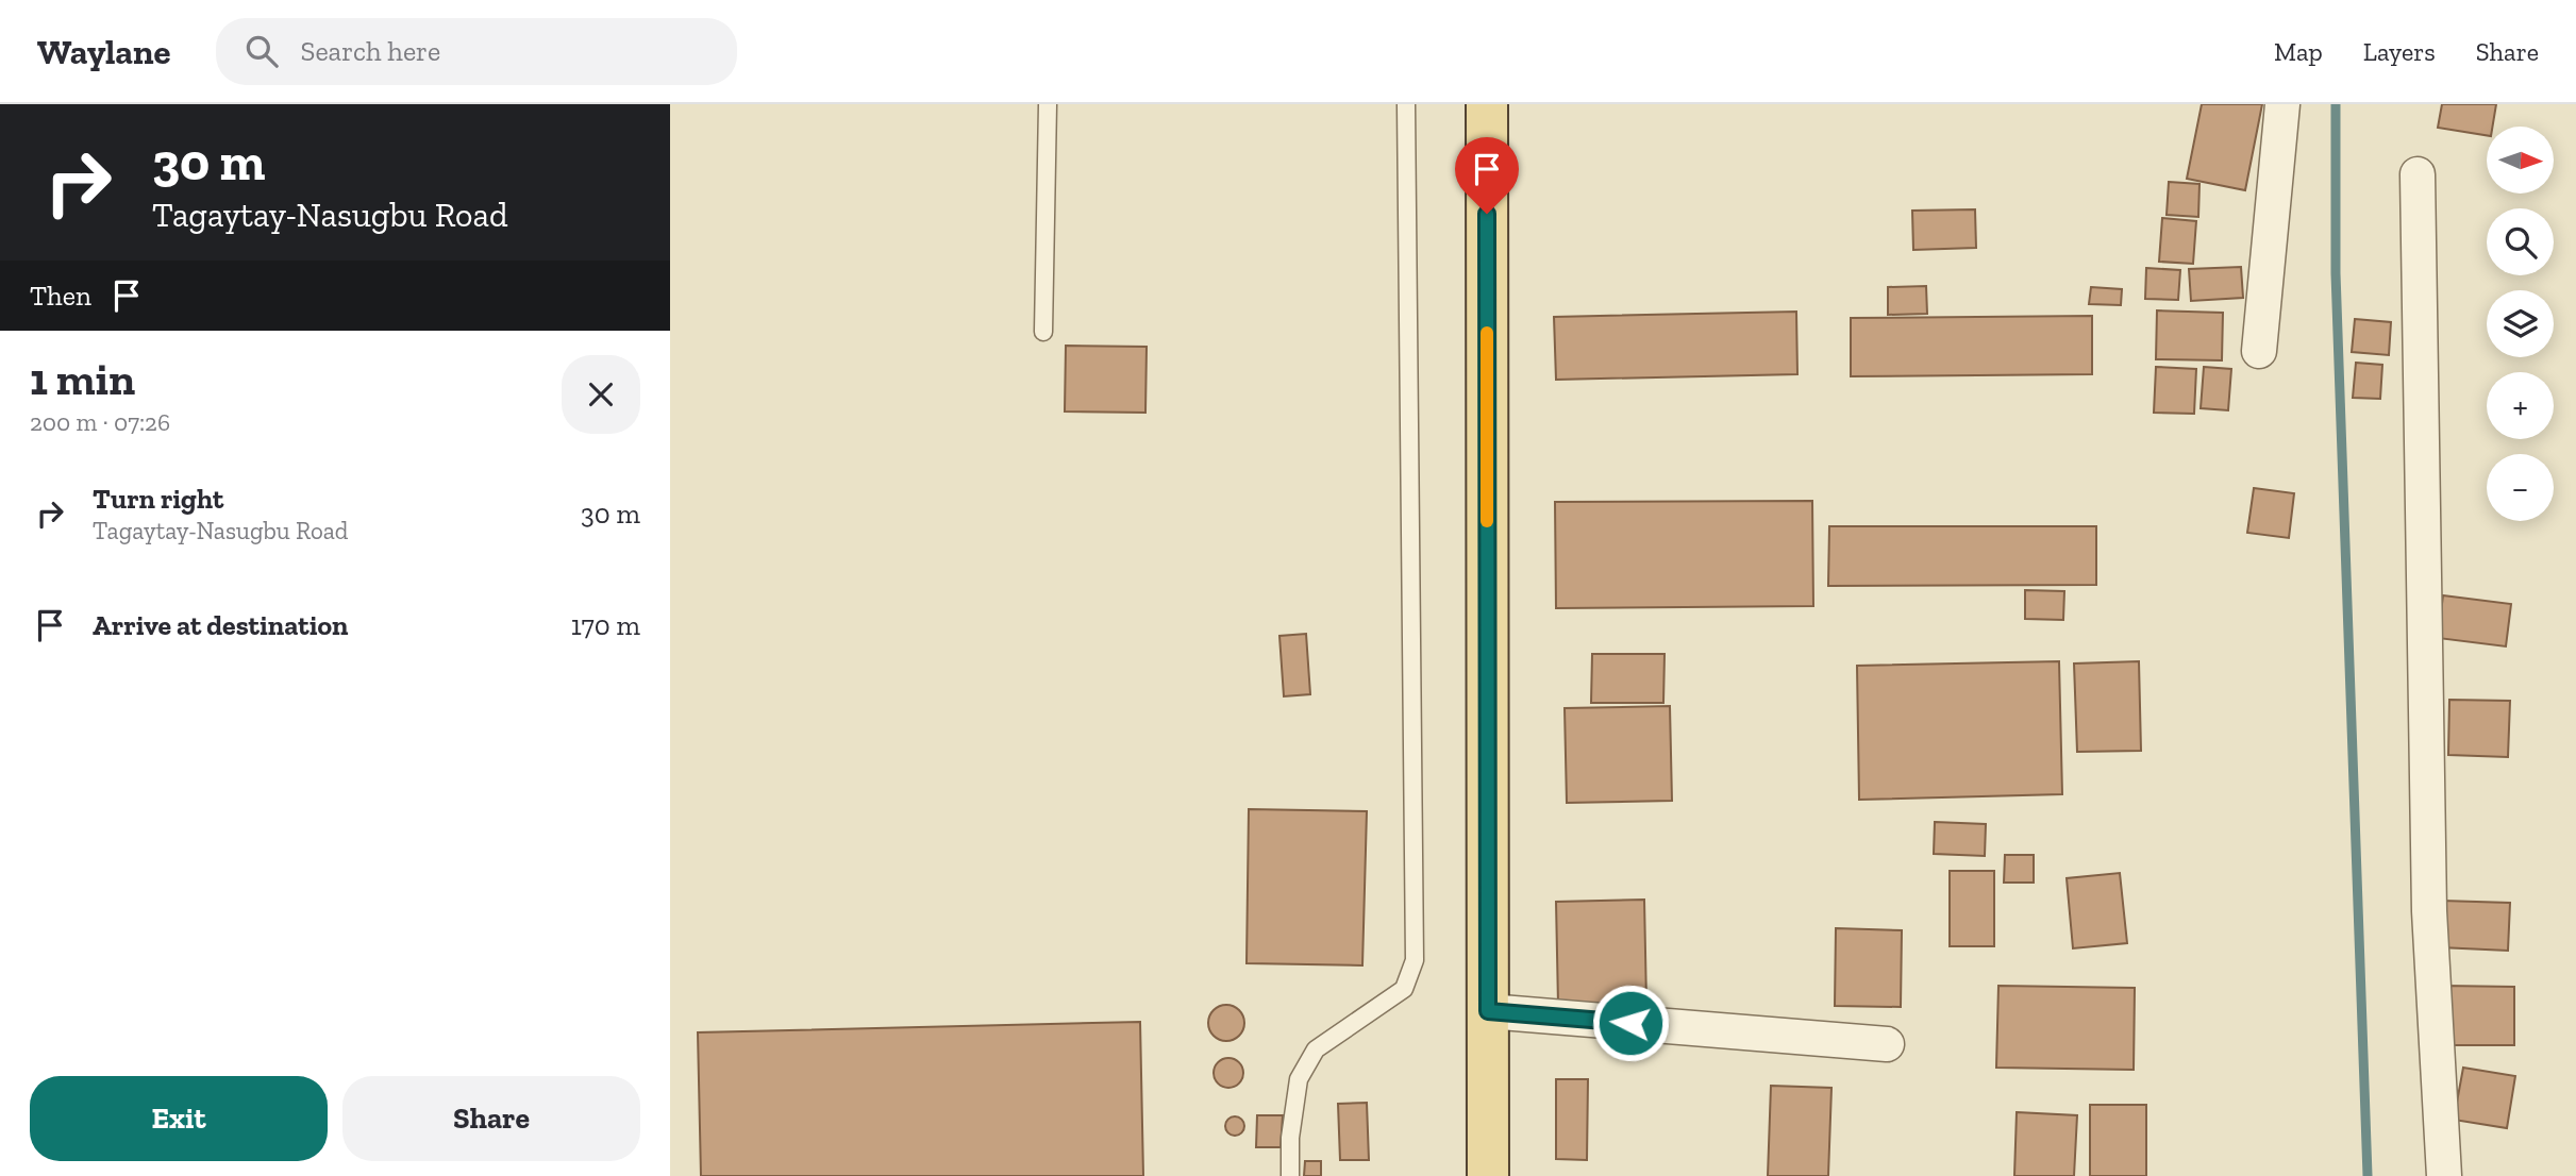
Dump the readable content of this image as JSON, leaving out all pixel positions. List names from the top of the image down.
{
  "north": "right",
  "page": {
    "header": "Waylane",
    "search": "Search here",
    "nav": ["Map", "Layers", "Share"],
    "turn": ["30 m", "Tagaytay-Nasugbu Road"],
    "map_buttons": ["+", "−"],
    "then": "Then",
    "heading": ["1 min", "200 m · 07:26"],
    "list": [
      {
        "name": "Turn right",
        "note": "Tagaytay-Nasugbu Road",
        "value": "30 m"
      },
      {
        "name": "Arrive at destination",
        "value": "170 m"
      }
    ],
    "buttons": ["Exit", "Share"]
  }
}
